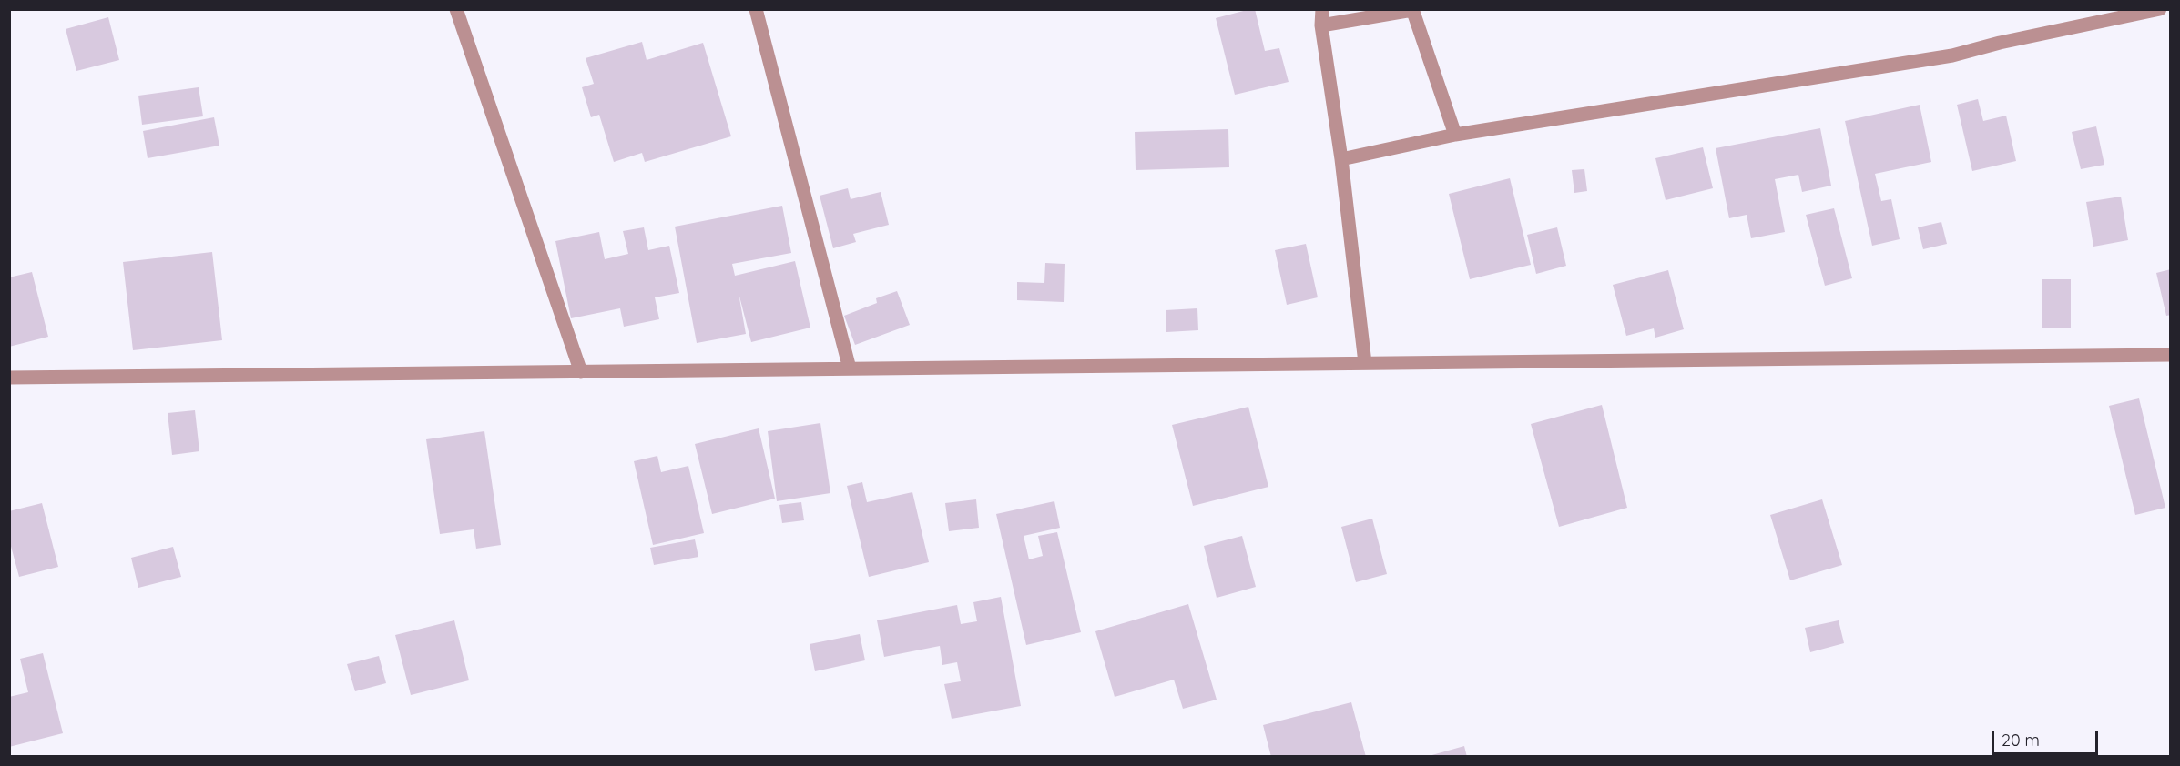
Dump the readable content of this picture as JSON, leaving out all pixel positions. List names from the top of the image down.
{
  "scale_bar": "20 m"
}
